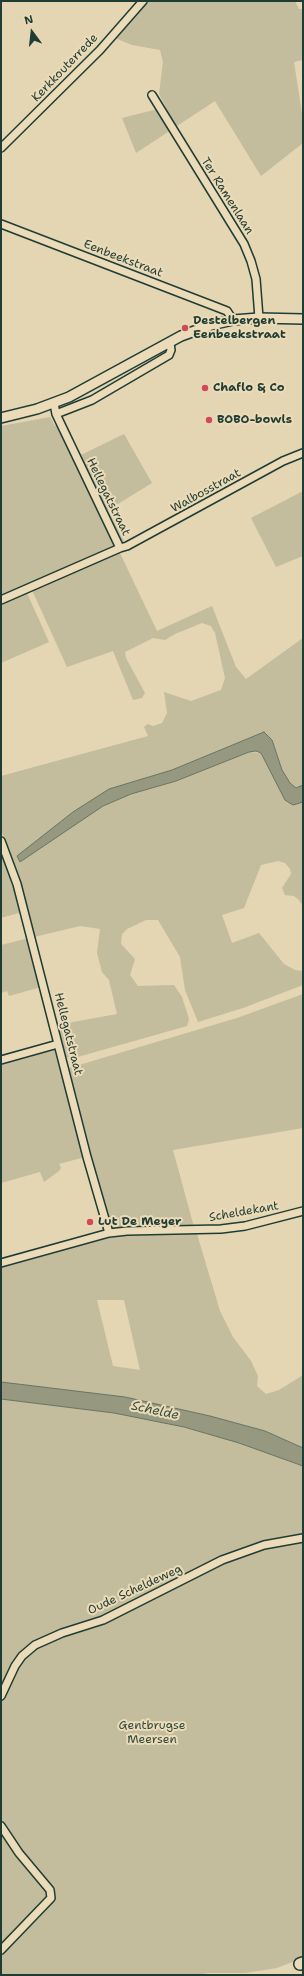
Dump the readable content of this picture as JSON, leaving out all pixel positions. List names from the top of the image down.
{
  "streets": {
    "street": [
      "Kerkkouterrede",
      "Ter Ramenlaan",
      "Eenbeekstraat",
      "Walbosstraat",
      "Hellegatstraat",
      "Scheldekant",
      "Oude Scheldeweg"
    ]
  },
  "crossings": [
    ["Walbosstraat", "Hellegatstraat"],
    ["Hellegatstraat", "Scheldekant"]
  ],
  "water": ["Schelde"],
  "parks": ["Gentbrugse Meersen"],
  "places": [
    "Destelbergen Eenbeekstraat",
    "Chaflo & Co",
    "BOBO-bowls",
    "Lut De Meyer"
  ],
  "north": "top"
}
